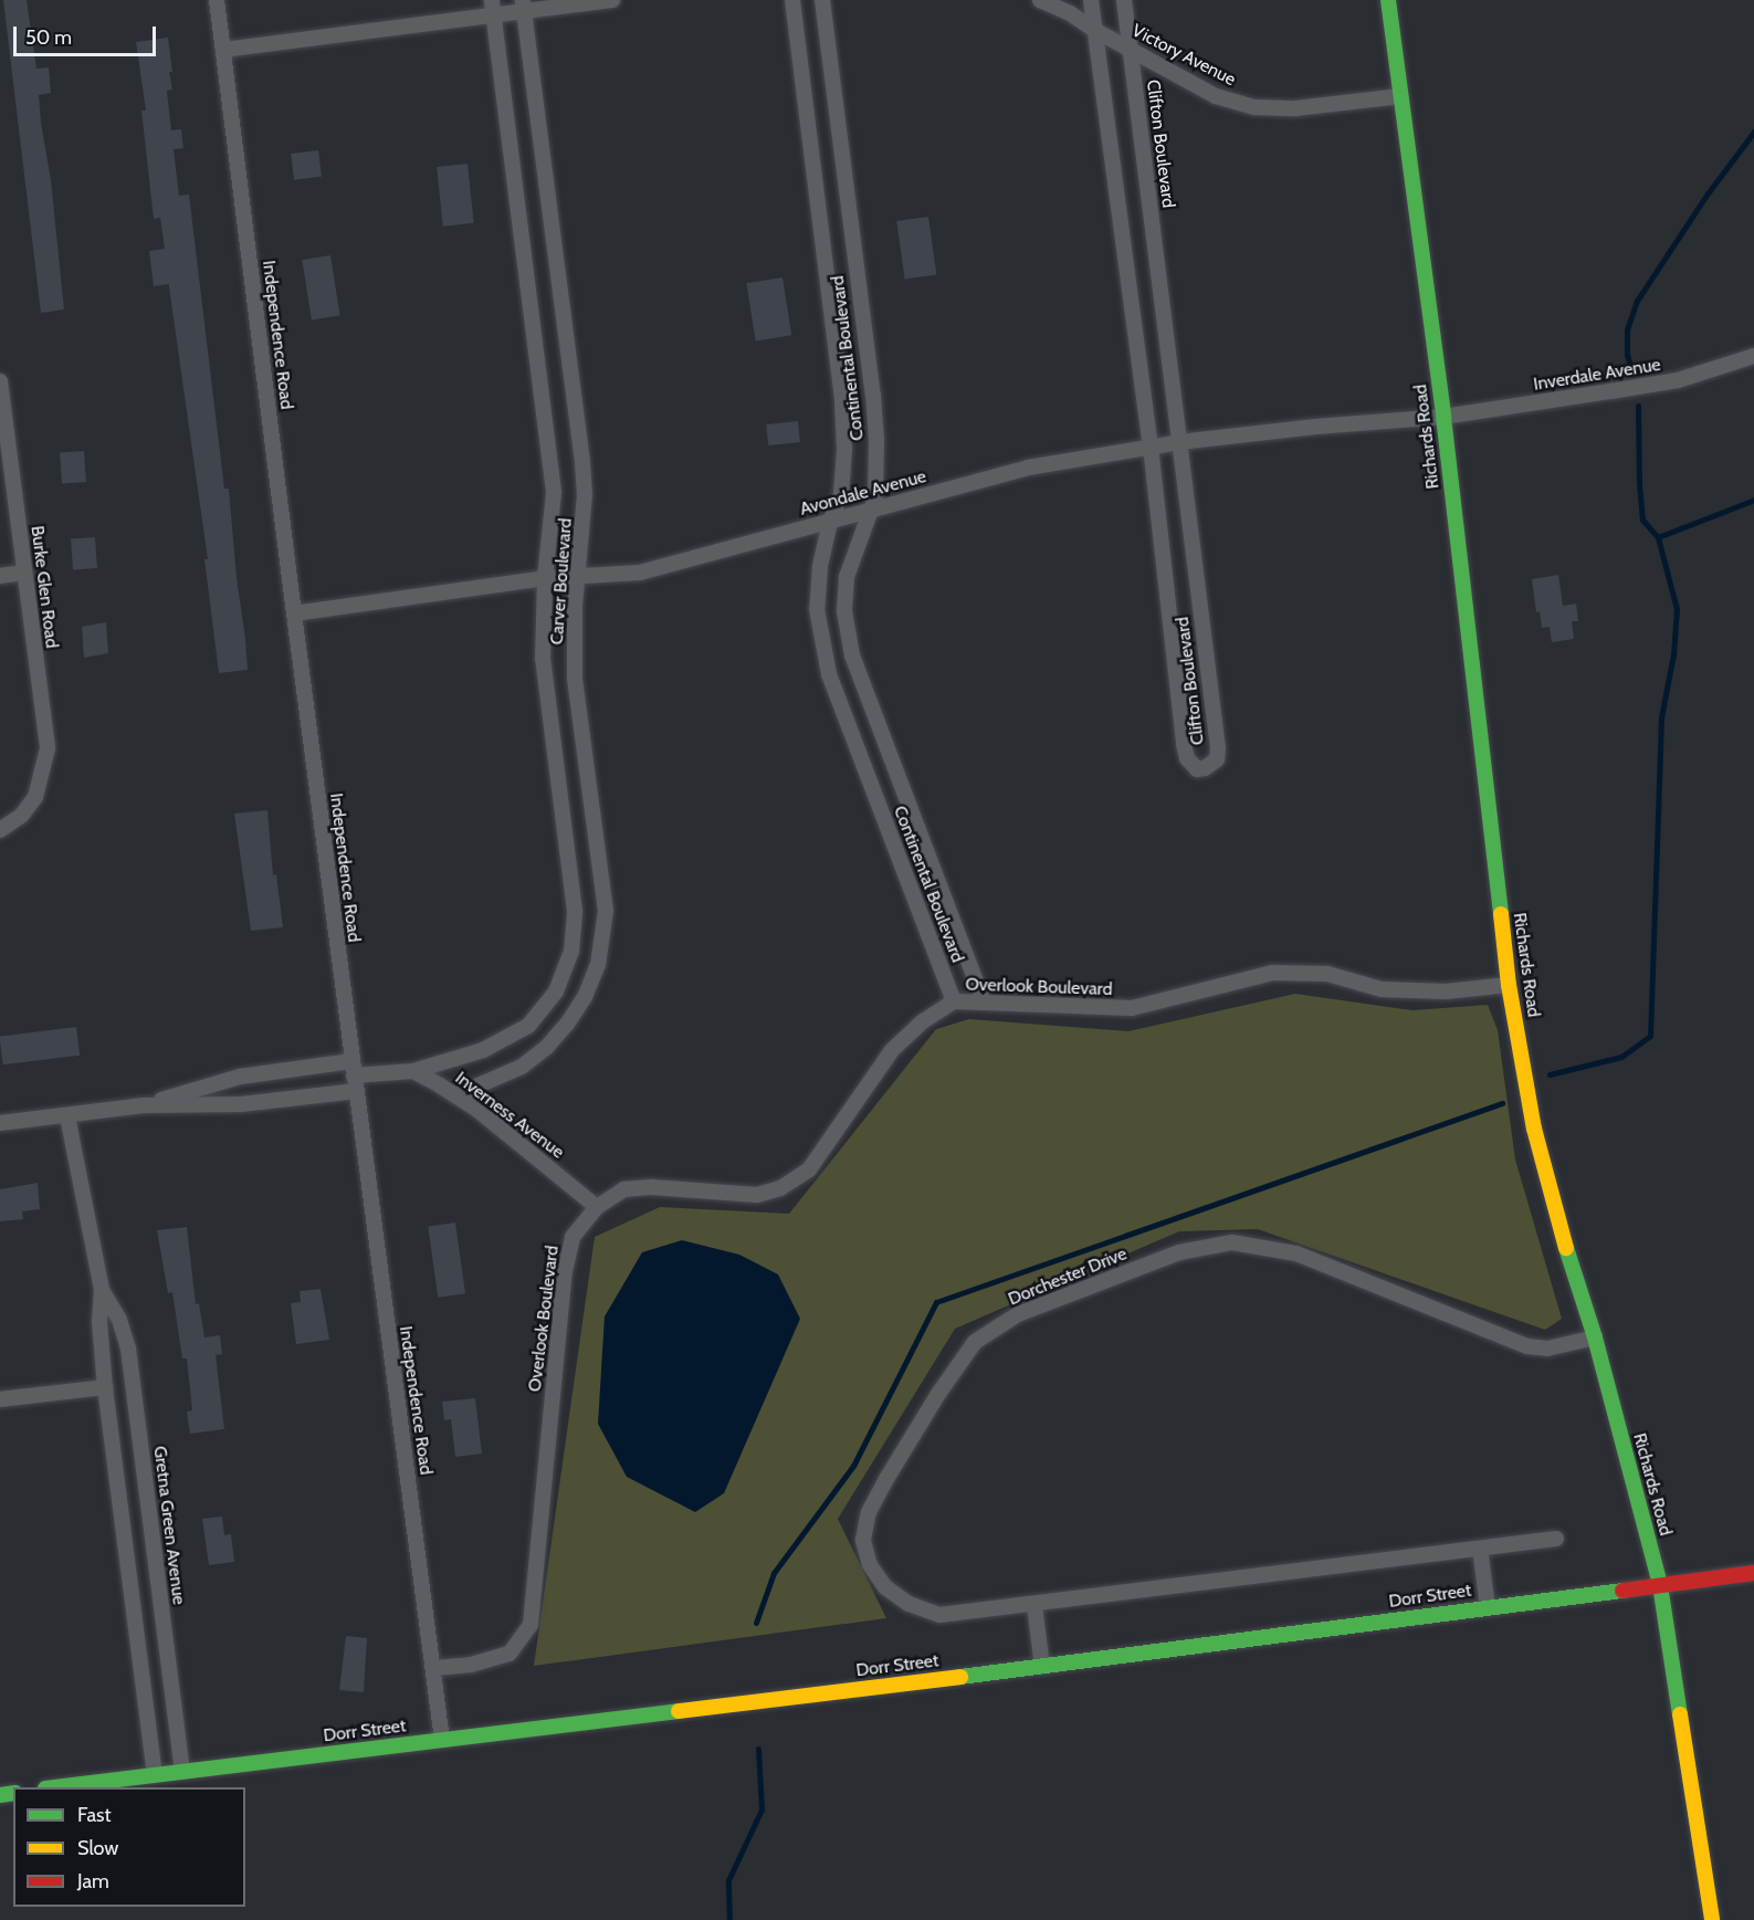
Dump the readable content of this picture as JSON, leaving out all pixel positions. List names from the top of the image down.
{
  "streets": {
    "street": [
      "Victory Avenue",
      "Clifton Boulevard",
      "Independence Road",
      "Continental Boulevard",
      "Inverdale Avenue",
      "Richards Road",
      "Avondale Avenue",
      "Carver Boulevard",
      "Burke Glen Road",
      "Overlook Boulevard",
      "Inverness Avenue",
      "Dorchester Drive",
      "Gretna Green Avenue",
      "Dorr Street"
    ]
  },
  "crossings": [
    ["Victory Avenue", "Clifton Boulevard"],
    ["Victory Avenue", "Richards Road"],
    ["Clifton Boulevard", "Avondale Avenue"],
    ["Independence Road", "Avondale Avenue"],
    ["Independence Road", "Overlook Boulevard"],
    ["Independence Road", "Dorr Street"],
    ["Continental Boulevard", "Avondale Avenue"],
    ["Continental Boulevard", "Overlook Boulevard"],
    ["Inverdale Avenue", "Richards Road"],
    ["Inverdale Avenue", "Avondale Avenue"],
    ["Richards Road", "Avondale Avenue"],
    ["Richards Road", "Overlook Boulevard"],
    ["Richards Road", "Dorchester Drive"],
    ["Richards Road", "Dorr Street"],
    ["Avondale Avenue", "Carver Boulevard"],
    ["Carver Boulevard", "Inverness Avenue"],
    ["Overlook Boulevard", "Inverness Avenue"],
    ["Gretna Green Avenue", "Dorr Street"]
  ],
  "legend": ["Fast", "Slow", "Jam"],
  "scale_bar": "50 m"
}
